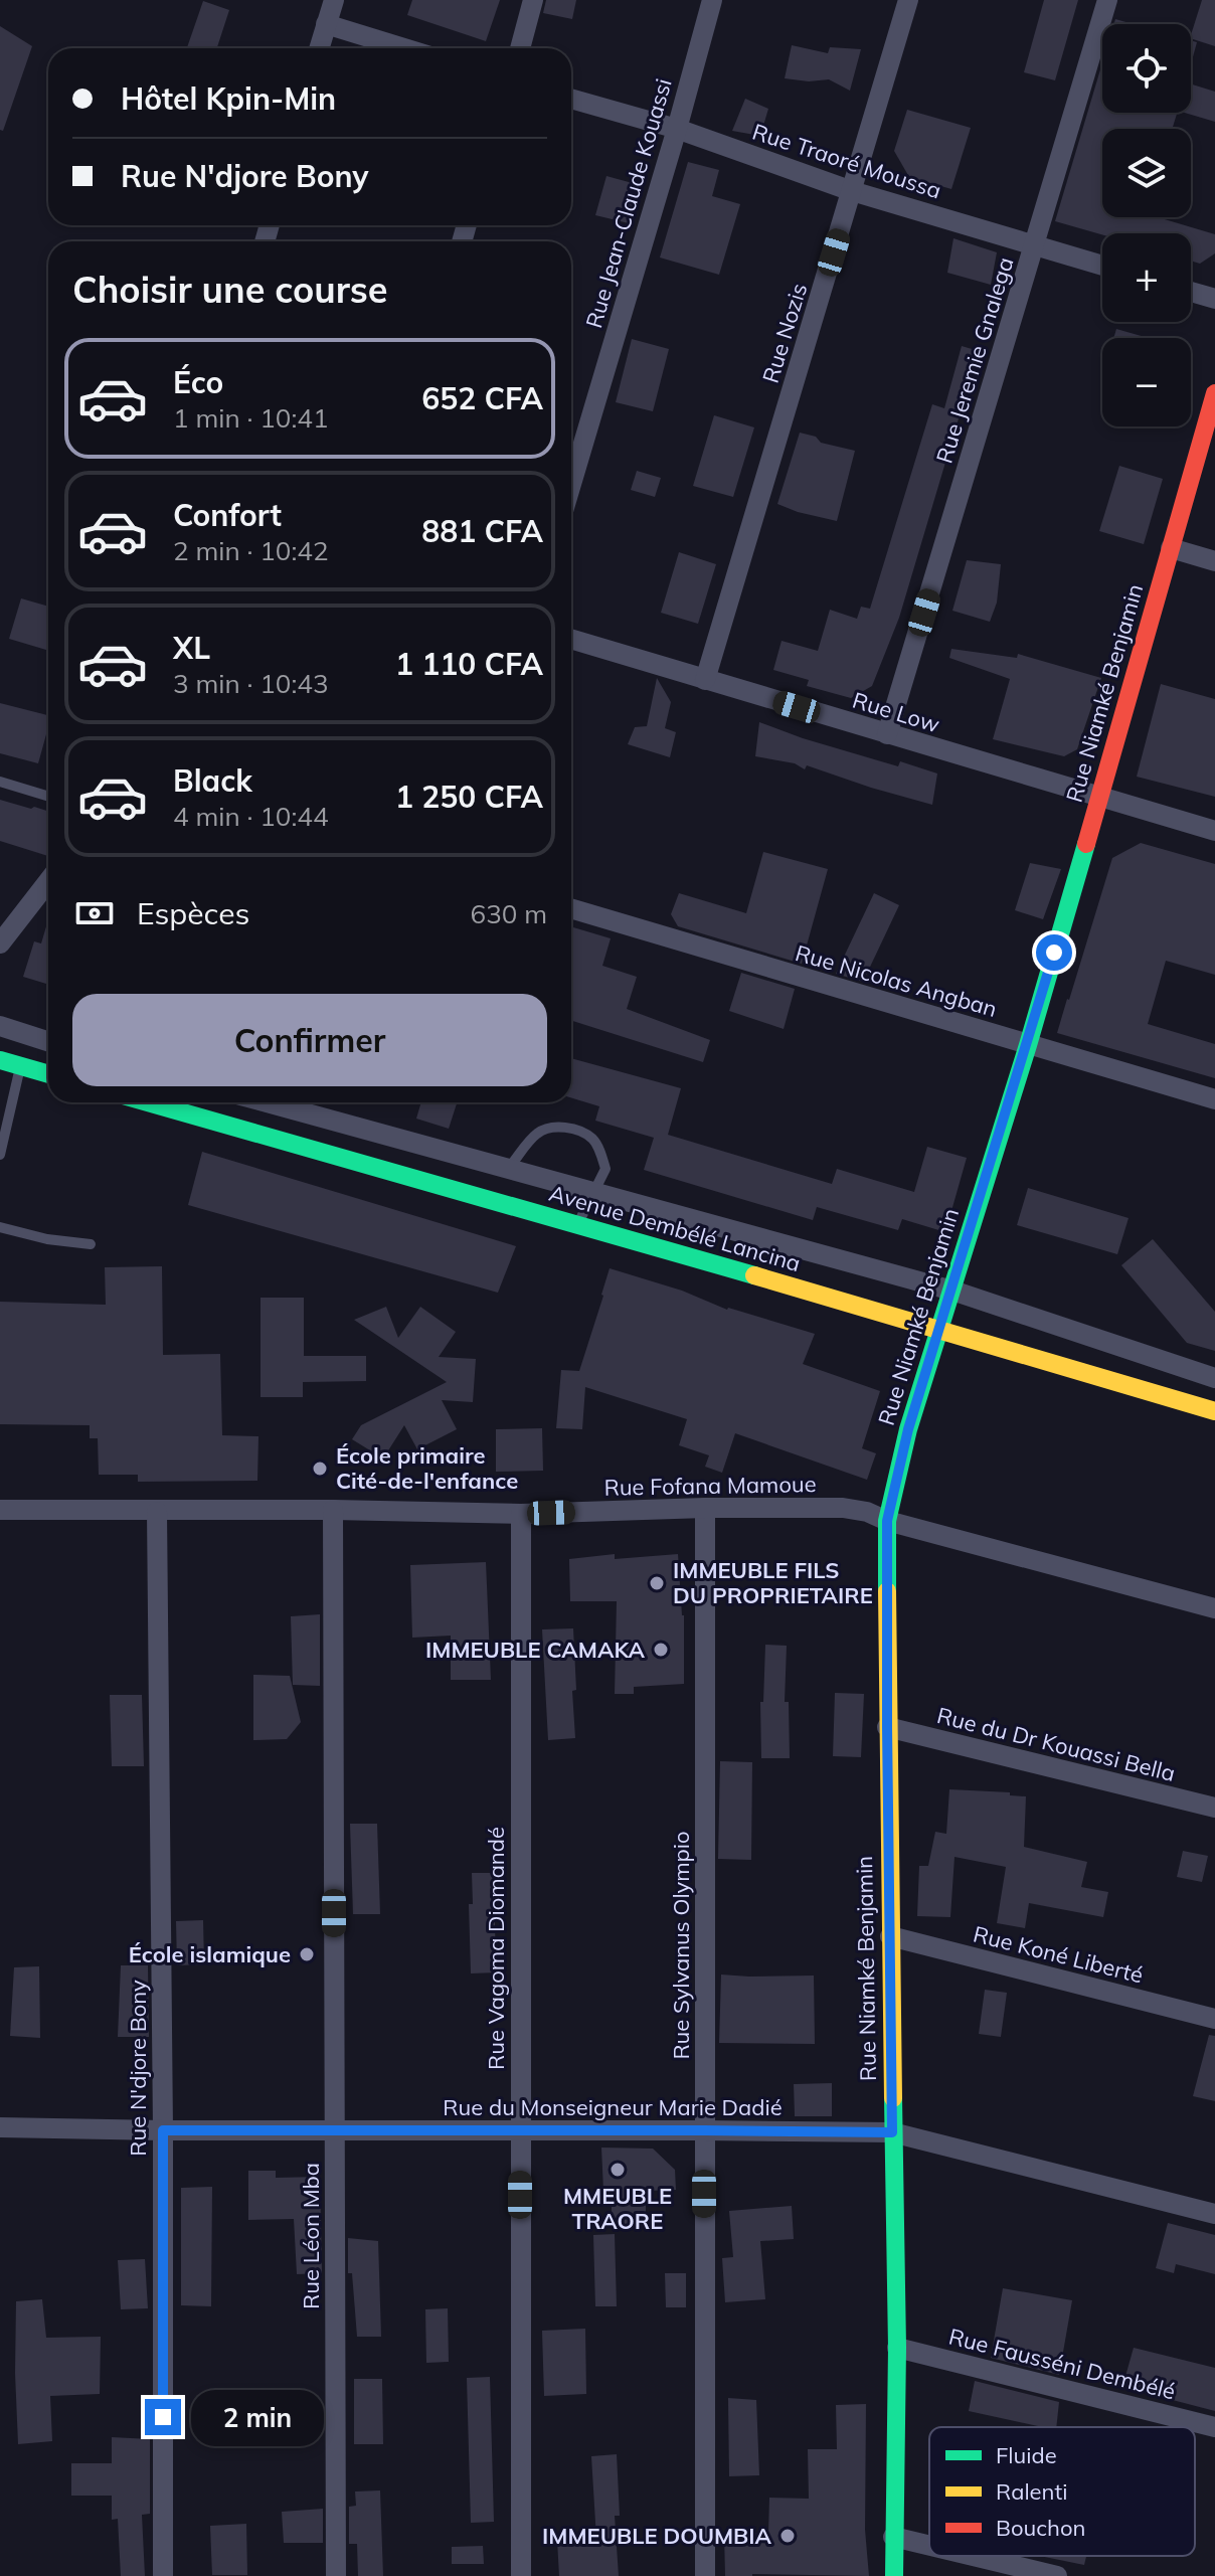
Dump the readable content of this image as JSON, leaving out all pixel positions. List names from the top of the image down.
{
  "streets": {
    "street": [
      "Rue Traoré Moussa",
      "Rue Jean-Claude Kouassi",
      "Rue Nozis",
      "Rue Jeremie Gnalega",
      "Rue Niamké Benjamin",
      "Rue Low",
      "Rue Nicolas Angban",
      "Avenue Dembélé Lancina",
      "Rue Fofana Mamoue",
      "Rue du Dr Kouassi Bella",
      "Rue Sylvanus Olympio",
      "Rue Vagoma Diomandé",
      "Rue Koné Liberté",
      "Rue N'djore Bony",
      "Rue du Monseigneur Marie Dadié",
      "Rue Léon Mba",
      "Rue Fausséni Dembélé"
    ]
  },
  "crossings": [
    ["Rue Traoré Moussa", "Rue Jean-Claude Kouassi"],
    ["Rue Traoré Moussa", "Rue Nozis"],
    ["Rue Traoré Moussa", "Rue Jeremie Gnalega"],
    ["Rue Nozis", "Rue Low"],
    ["Rue Jeremie Gnalega", "Rue Low"],
    ["Rue Niamké Benjamin", "Rue Low"],
    ["Rue Niamké Benjamin", "Rue Nicolas Angban"],
    ["Rue Niamké Benjamin", "Avenue Dembélé Lancina"],
    ["Rue Niamké Benjamin", "Rue Fofana Mamoue"],
    ["Rue Niamké Benjamin", "Rue du Dr Kouassi Bella"],
    ["Rue Niamké Benjamin", "Rue Koné Liberté"],
    ["Rue Niamké Benjamin", "Rue du Monseigneur Marie Dadié"],
    ["Rue Niamké Benjamin", "Rue Fausséni Dembélé"],
    ["Rue Fofana Mamoue", "Rue Sylvanus Olympio"],
    ["Rue Fofana Mamoue", "Rue Vagoma Diomandé"],
    ["Rue Fofana Mamoue", "Rue N'djore Bony"],
    ["Rue Fofana Mamoue", "Rue Léon Mba"],
    ["Rue Sylvanus Olympio", "Rue du Monseigneur Marie Dadié"],
    ["Rue Vagoma Diomandé", "Rue du Monseigneur Marie Dadié"],
    ["Rue N'djore Bony", "Rue du Monseigneur Marie Dadié"],
    ["Rue du Monseigneur Marie Dadié", "Rue Léon Mba"]
  ],
  "places": [
    "École primaire Cité-de-l'enfance",
    "IMMEUBLE FILS DU PROPRIETAIRE",
    "IMMEUBLE CAMAKA",
    "École islamique",
    "MMEUBLE TRAORE",
    "IMMEUBLE DOUMBIA"
  ],
  "legend": ["Fluide", "Ralenti", "Bouchon"],
  "page": {
    "map_buttons": ["+", "−"],
    "banner": ["Hôtel Kpin-Min", "Rue N'djore Bony"],
    "heading": "Choisir une course",
    "list": [
      {
        "name": "Éco",
        "note": "1 min · 10:41",
        "value": "652 CFA"
      },
      {
        "name": "Confort",
        "note": "2 min · 10:42",
        "value": "881 CFA"
      },
      {
        "name": "XL",
        "note": "3 min · 10:43",
        "value": "1 110 CFA"
      },
      {
        "name": "Black",
        "note": "4 min · 10:44",
        "value": "1 250 CFA"
      }
    ],
    "pay": ["Espèces", "630 m"],
    "buttons": "Confirmer",
    "bubble": "2 min"
  }
}
